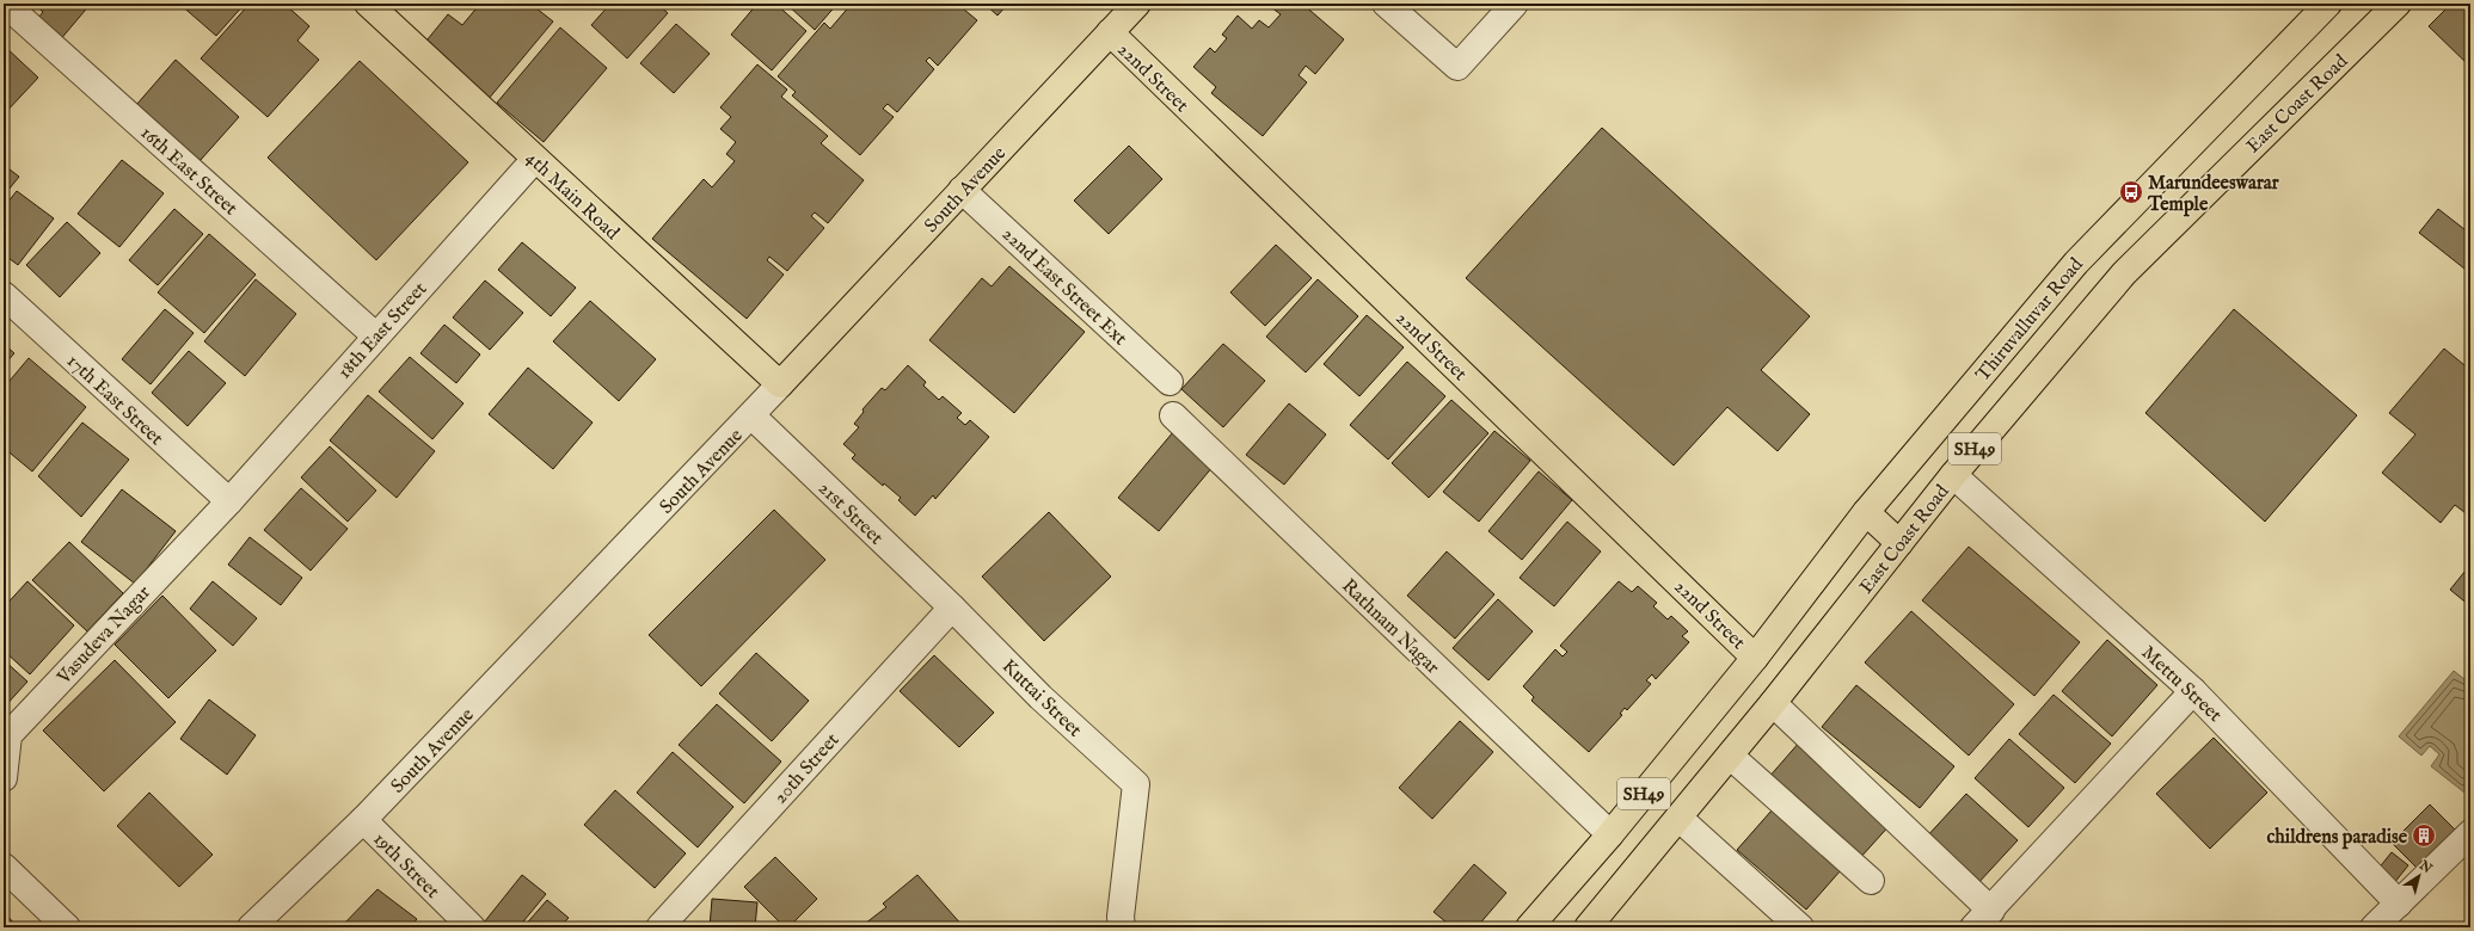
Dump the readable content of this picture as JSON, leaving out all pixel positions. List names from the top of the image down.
{
  "streets": {
    "main road": [
      "22nd Street",
      "East Coast Road",
      "South Avenue",
      "4th Main Road",
      "Thiruvalluvar Road",
      "SH49"
    ],
    "street": [
      "16th East Street",
      "22nd East Street Ext",
      "18th East Street",
      "17th East Street",
      "21st Street",
      "Rathnam Nagar",
      "Vasudeva Nagar",
      "Mettu Street",
      "Kuttai Street",
      "20th Street",
      "19th Street"
    ]
  },
  "crossings": [
    ["22nd Street", "South Avenue"],
    ["22nd Street", "Thiruvalluvar Road"],
    ["22nd Street", "SH49"],
    ["East Coast Road", "Mettu Street"],
    ["16th East Street", "18th East Street"],
    ["South Avenue", "4th Main Road"],
    ["South Avenue", "22nd East Street Ext"],
    ["South Avenue", "21st Street"],
    ["South Avenue", "19th Street"],
    ["4th Main Road", "18th East Street"],
    ["Thiruvalluvar Road", "SH49"],
    ["18th East Street", "17th East Street"],
    ["18th East Street", "Vasudeva Nagar"],
    ["17th East Street", "Vasudeva Nagar"],
    ["SH49", "Rathnam Nagar"],
    ["21st Street", "Kuttai Street"],
    ["21st Street", "20th Street"],
    ["Kuttai Street", "20th Street"]
  ],
  "places": {
    "bus stop": ["Marundeeswarar Temple"],
    "building": ["childrens paradise"]
  },
  "north": "top right"
}
